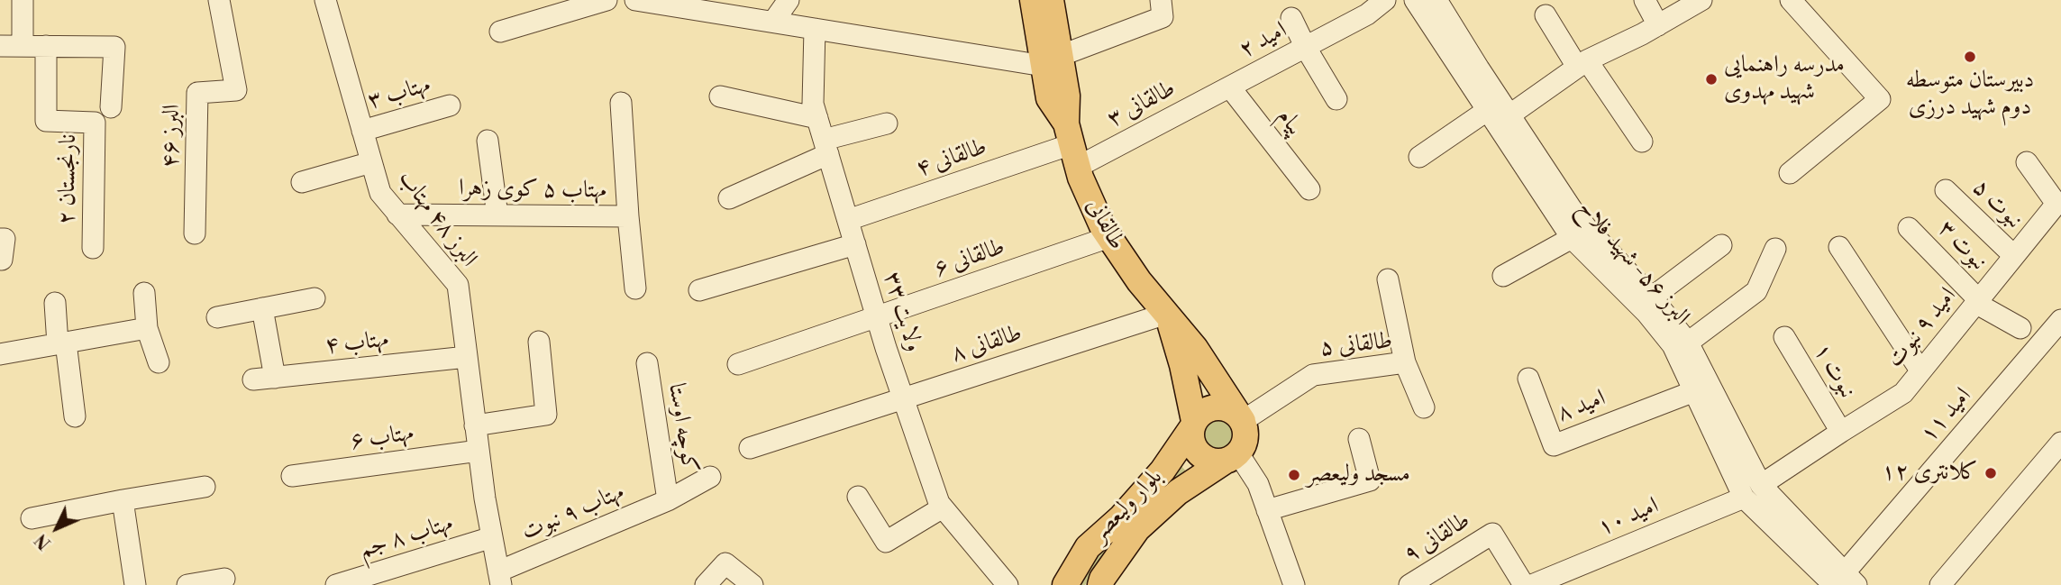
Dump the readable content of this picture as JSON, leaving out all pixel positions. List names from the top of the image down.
{
  "streets": {
    "main road": ["طالقانی", "بلوار ولیعصر"],
    "street": [
      "امید ۲",
      "مهتاب ۳",
      "طالقانی ۳",
      "پیام",
      "البرز ۴۶",
      "طالقانی ۴",
      "نارنجستان ۲",
      "مهتاب ۵ کوی زهرا",
      "نبوت ۵",
      "البرز ۴۸ مهتاب",
      "نبوت ۳",
      "طالقانی ۶",
      "البرز ۵۶- شهید فلاح",
      "ولایت ٣۳",
      "امید ۹ نبوت",
      "مهتاب ۴",
      "طالقانی ۸",
      "طالقانی ۵",
      "نبوت ۱",
      "امید ۸",
      "امید ۱۱",
      "کوچه اوستا",
      "مهتاب ۶",
      "مهتاب ۹ نبوت",
      "امید ۱۰",
      "مهتاب ۸ جم",
      "طالقانی ۹"
    ]
  },
  "crossings": [
    ["امید ۲", "طالقانی ۳"],
    ["امید ۲", "پیام"],
    ["مهتاب ۳", "البرز ۴۸ مهتاب"],
    ["طالقانی ۳", "پیام"],
    ["طالقانی ۳", "طالقانی ۴"],
    ["طالقانی ۳", "طالقانی"],
    ["طالقانی ۴", "طالقانی"],
    ["طالقانی ۴", "ولایت ٣۳"],
    ["مهتاب ۵ کوی زهرا", "البرز ۴۸ مهتاب"],
    ["نبوت ۵", "امید ۹ نبوت"],
    ["البرز ۴۸ مهتاب", "مهتاب ۴"],
    ["البرز ۴۸ مهتاب", "مهتاب ۶"],
    ["البرز ۴۸ مهتاب", "مهتاب ۹ نبوت"],
    ["البرز ۴۸ مهتاب", "مهتاب ۸ جم"],
    ["طالقانی", "طالقانی ۶"],
    ["طالقانی", "طالقانی ۸"],
    ["طالقانی", "طالقانی ۵"],
    ["طالقانی", "بلوار ولیعصر"],
    ["نبوت ۳", "امید ۹ نبوت"],
    ["طالقانی ۶", "ولایت ٣۳"],
    ["البرز ۵۶- شهید فلاح", "امید ۹ نبوت"],
    ["البرز ۵۶- شهید فلاح", "امید ۸"],
    ["البرز ۵۶- شهید فلاح", "امید ۱۱"],
    ["البرز ۵۶- شهید فلاح", "امید ۱۰"],
    ["ولایت ٣۳", "طالقانی ۸"],
    ["امید ۹ نبوت", "نبوت ۱"],
    ["طالقانی ۵", "بلوار ولیعصر"],
    ["کوچه اوستا", "مهتاب ۹ نبوت"]
  ],
  "places": [
    "دبیرستان متوسطه دوم شهید درزی",
    "مدرسه راهنمایی شهید مهدوی",
    "کلانتری ۱۲",
    "مسجد ولیعصر"
  ],
  "north": "bottom left"
}
